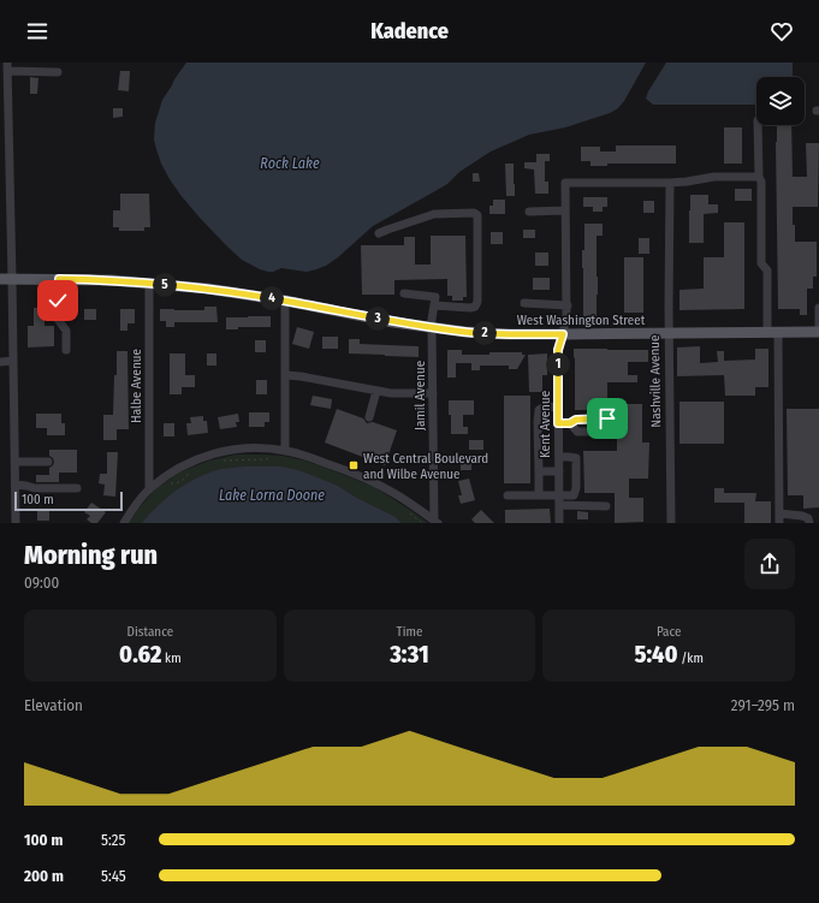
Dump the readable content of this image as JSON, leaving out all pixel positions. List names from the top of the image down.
{
  "streets": {
    "main road": ["West Washington Street"],
    "street": [
      "Nashville Avenue",
      "Halbe Avenue",
      "Jamil Avenue",
      "Kent Avenue"
    ]
  },
  "crossings": [
    ["West Washington Street", "Nashville Avenue"],
    ["West Washington Street", "Halbe Avenue"],
    ["West Washington Street", "Jamil Avenue"],
    ["West Washington Street", "Kent Avenue"],
    ["Nashville Avenue", "Kent Avenue"]
  ],
  "water": ["Rock Lake", "Lake Lorna Doone"],
  "places": {
    "transit": ["West Central Boulevard and Wilbe Avenue"]
  },
  "scale_bar": "100 m",
  "page": {
    "header": "Kadence",
    "pins": [
      "5",
      "4",
      "3",
      "2",
      "1"
    ],
    "scale": "100 m",
    "heading": ["Morning run", "09:00"],
    "stats": [
      ["Distance", "0.62 km"],
      ["Time", "3:31"],
      ["Pace", "5:40 /km"]
    ],
    "chart": ["Elevation", "291–295 m"],
    "list": [
      {
        "name": "100 m",
        "note": "5:25"
      },
      {
        "name": "200 m",
        "note": "5:45"
      }
    ]
  }
}
